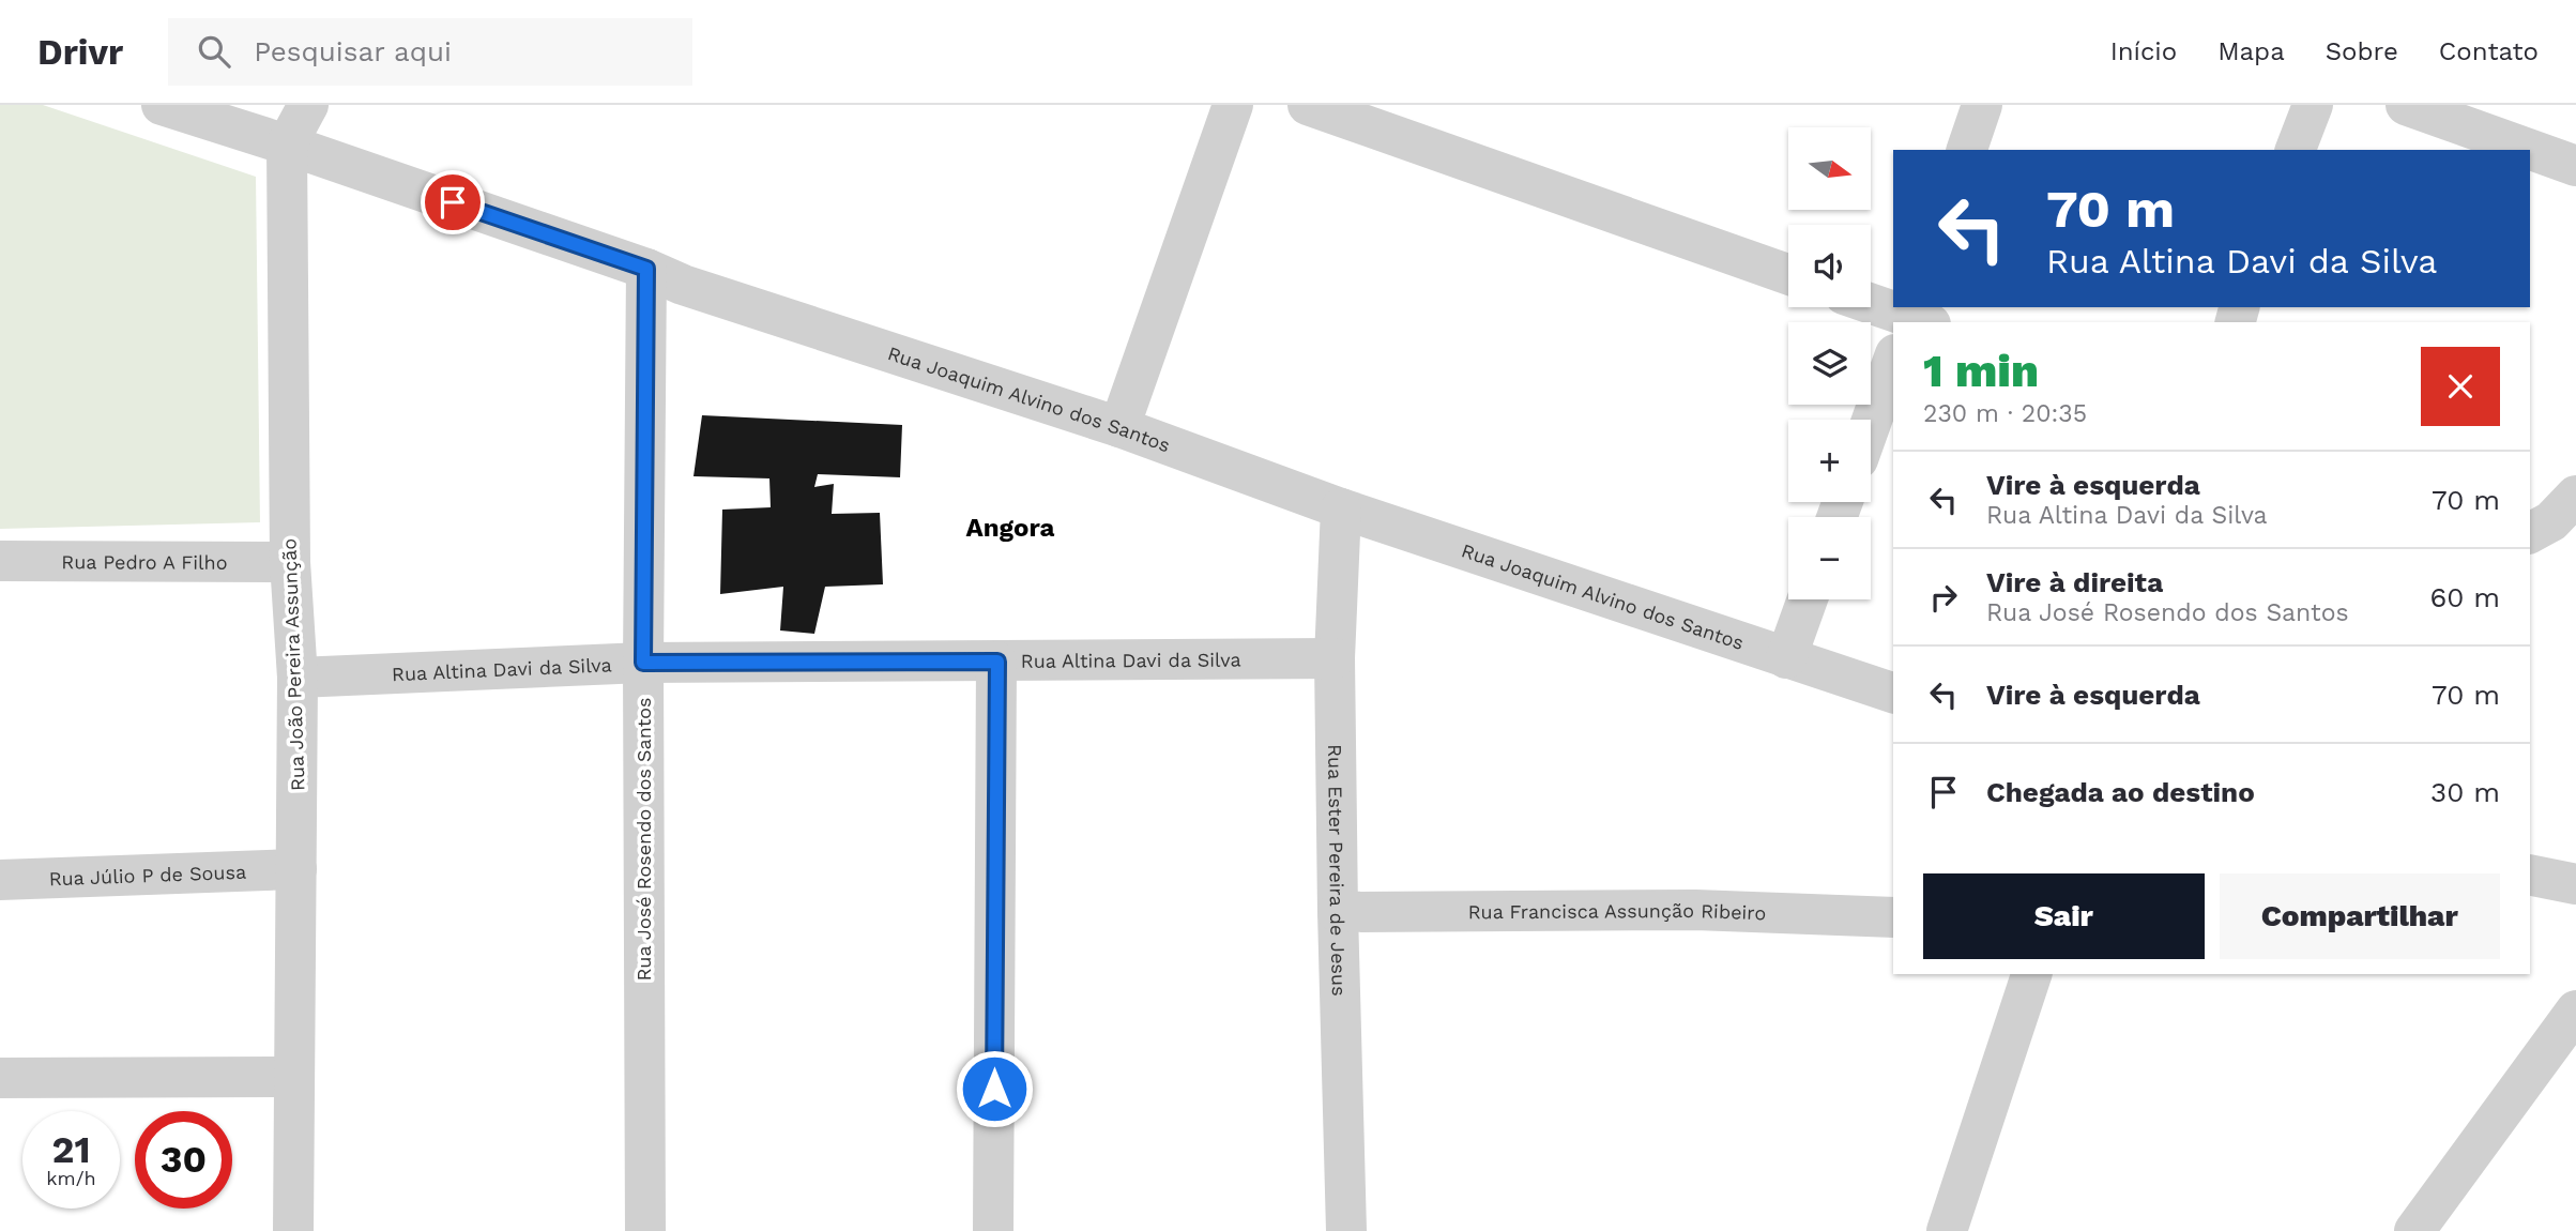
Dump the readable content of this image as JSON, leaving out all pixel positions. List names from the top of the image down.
{
  "streets": {
    "street": [
      "Rua Joaquim Alvino dos Santos",
      "Rua Pedro A Filho",
      "Rua Altina Davi da Silva",
      "Rua João Pereira Assunção",
      "Rua José Rosendo dos Santos",
      "Rua Ester Pereira de Jesus",
      "Rua Júlio P de Sousa",
      "Rua Francisca Assunção Ribeiro"
    ]
  },
  "crossings": [
    ["Rua Joaquim Alvino dos Santos", "Rua João Pereira Assunção"],
    ["Rua Joaquim Alvino dos Santos", "Rua José Rosendo dos Santos"],
    ["Rua Joaquim Alvino dos Santos", "Rua Ester Pereira de Jesus"],
    ["Rua Pedro A Filho", "Rua João Pereira Assunção"],
    ["Rua Altina Davi da Silva", "Rua João Pereira Assunção"],
    ["Rua Altina Davi da Silva", "Rua José Rosendo dos Santos"],
    ["Rua Altina Davi da Silva", "Rua Ester Pereira de Jesus"],
    ["Rua João Pereira Assunção", "Rua Júlio P de Sousa"],
    ["Rua Ester Pereira de Jesus", "Rua Francisca Assunção Ribeiro"]
  ],
  "districts": ["Angora"],
  "north": "right",
  "page": {
    "header": "Drivr",
    "search": "Pesquisar aqui",
    "nav": [
      "Início",
      "Mapa",
      "Sobre",
      "Contato"
    ],
    "map_buttons": ["+", "−"],
    "turn": ["70 m", "Rua Altina Davi da Silva"],
    "heading": ["1 min", "230 m · 20:35"],
    "list": [
      {
        "name": "Vire à esquerda",
        "note": "Rua Altina Davi da Silva",
        "value": "70 m"
      },
      {
        "name": "Vire à direita",
        "note": "Rua José Rosendo dos Santos",
        "value": "60 m"
      },
      {
        "name": "Vire à esquerda",
        "value": "70 m"
      },
      {
        "name": "Chegada ao destino",
        "value": "30 m"
      }
    ],
    "buttons": ["Sair", "Compartilhar"],
    "speed": "21 km/h",
    "limit": "30"
  }
}
